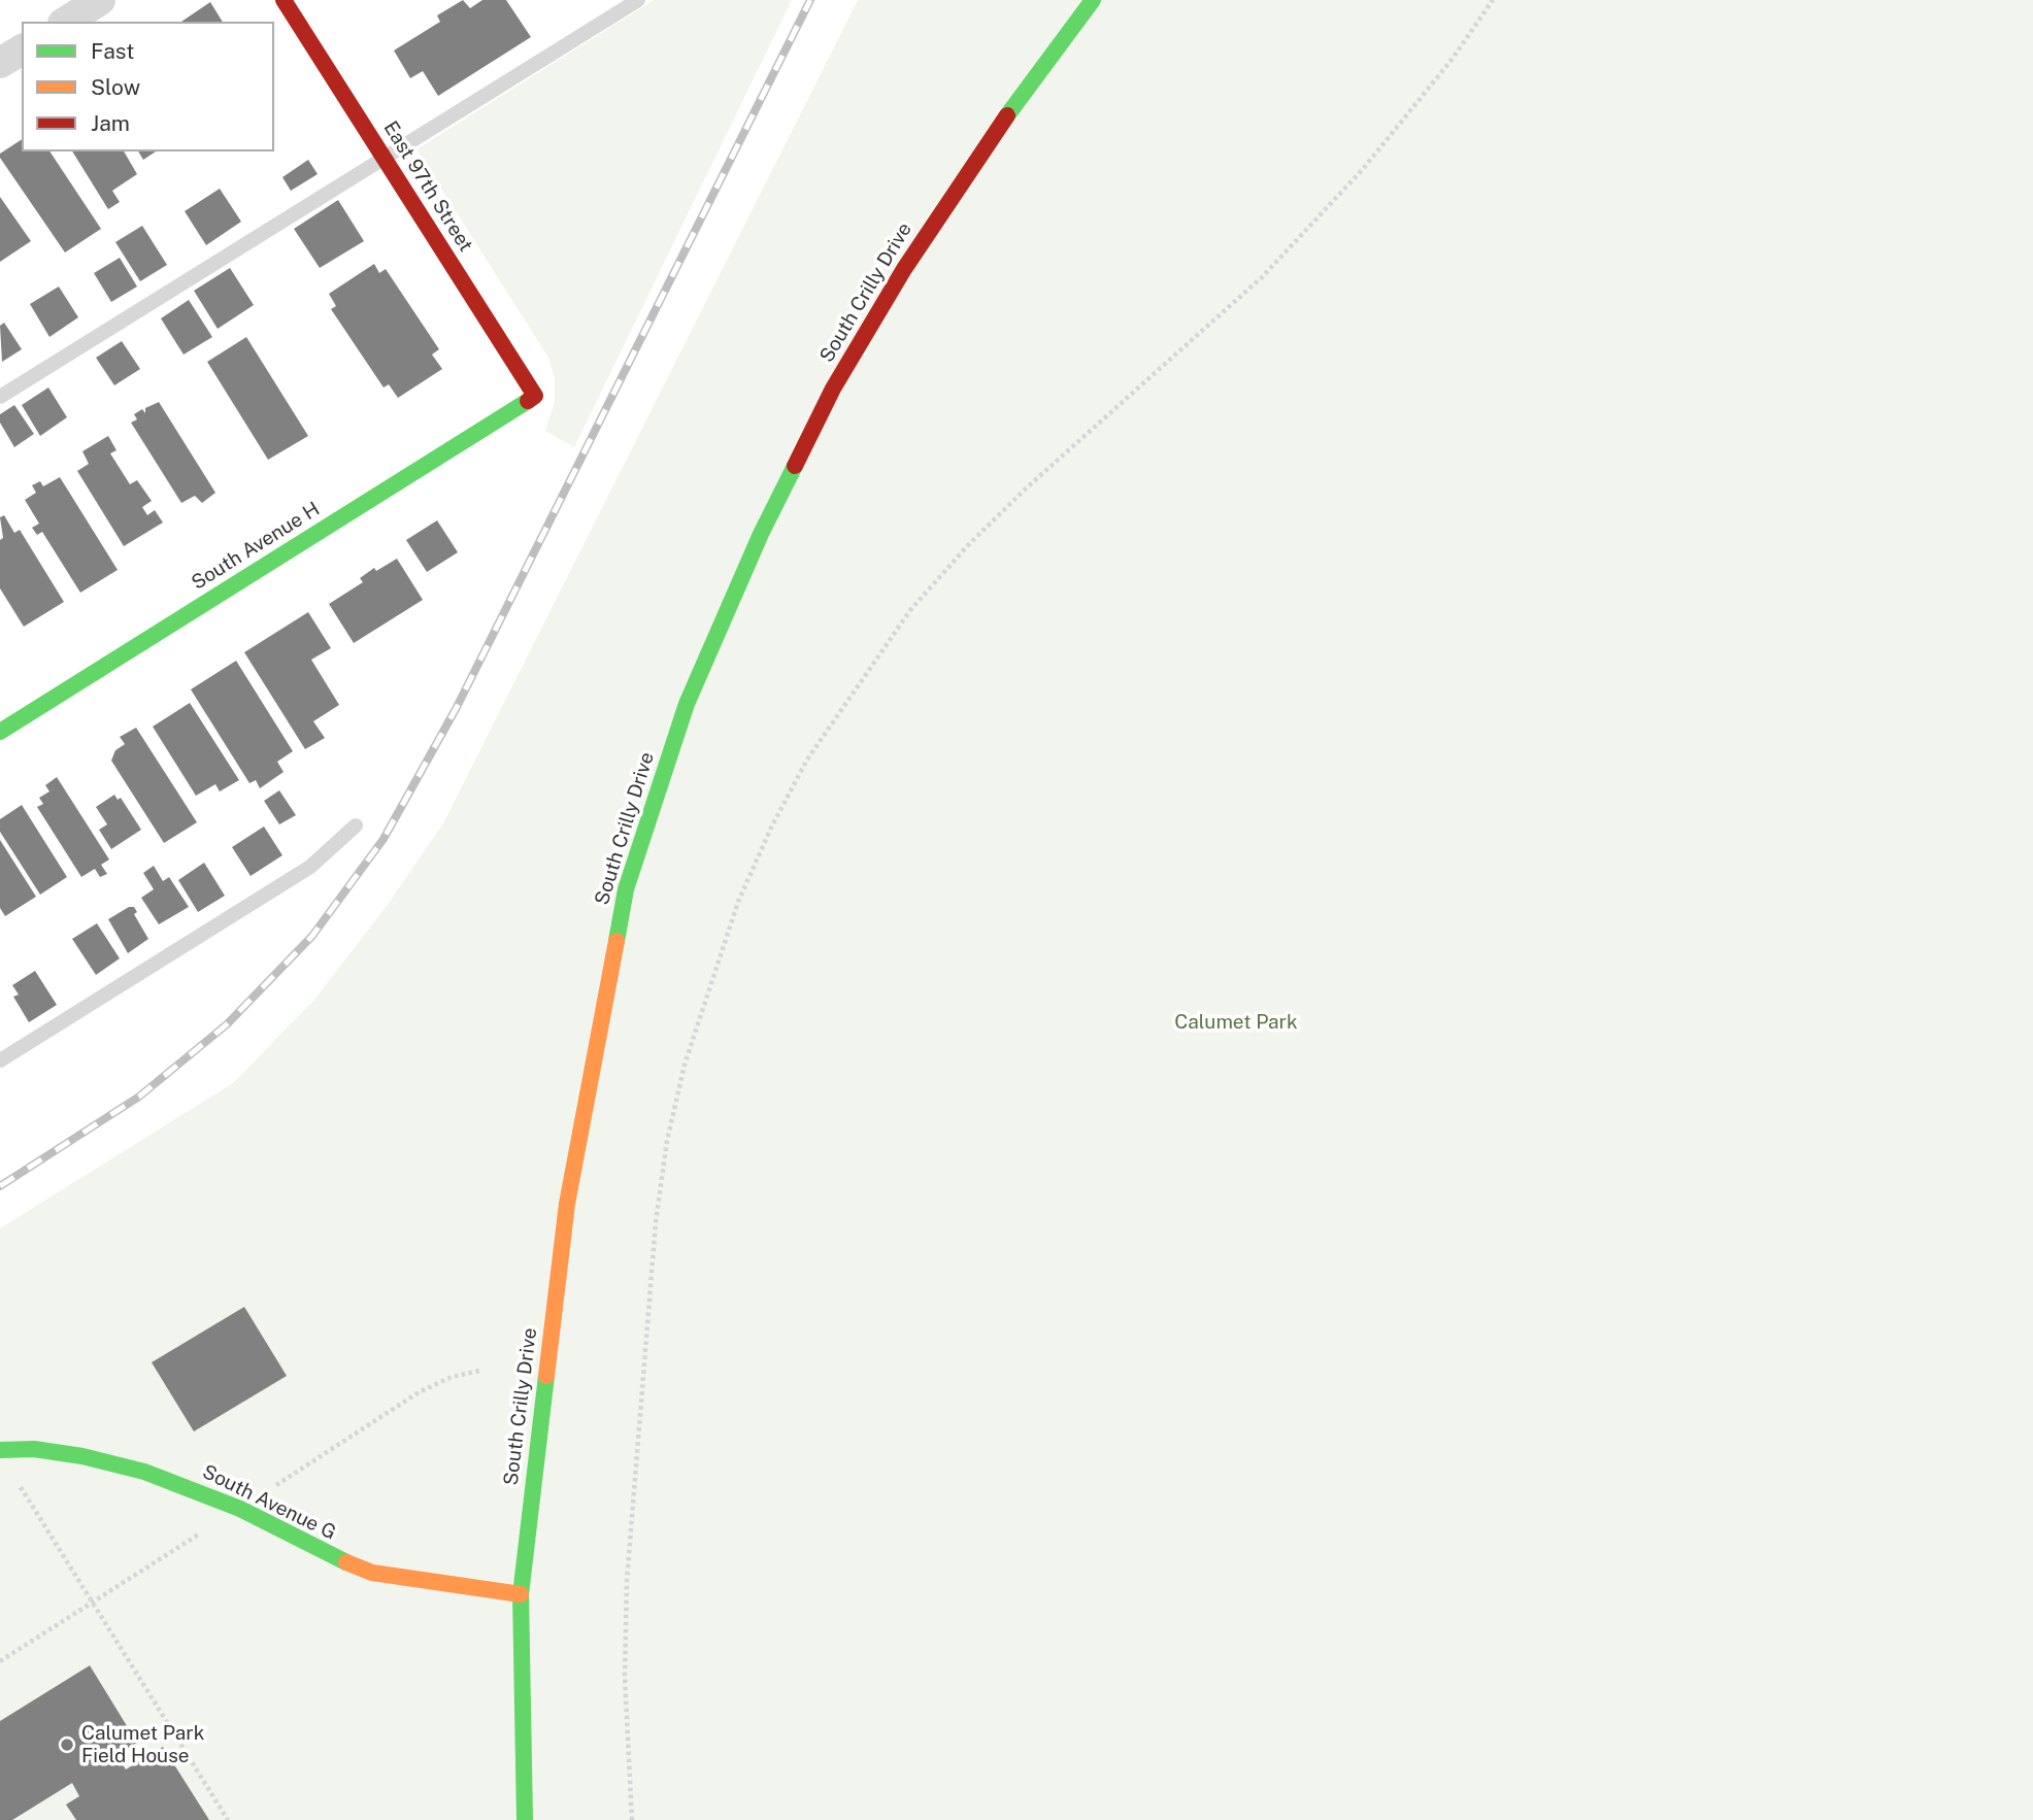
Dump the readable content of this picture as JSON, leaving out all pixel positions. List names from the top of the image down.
{
  "streets": {
    "street": [
      "East 97th Street",
      "South Crilly Drive",
      "South Avenue H",
      "South Avenue G"
    ]
  },
  "crossings": [
    ["East 97th Street", "South Avenue H"],
    ["South Crilly Drive", "South Avenue G"]
  ],
  "parks": ["Calumet Park"],
  "places": ["Calumet Park Field House"],
  "legend": ["Fast", "Slow", "Jam"]
}
